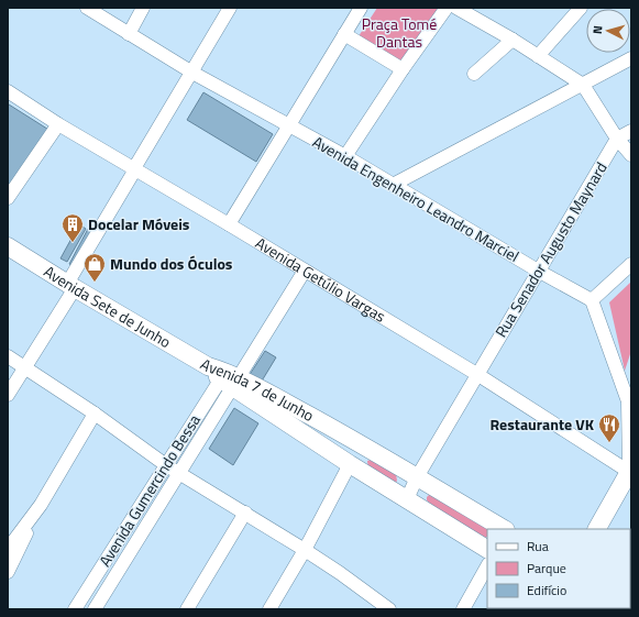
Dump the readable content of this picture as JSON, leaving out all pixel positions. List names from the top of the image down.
{
  "streets": {
    "main road": ["Avenida Sete de Junho", "Avenida 7 de Junho"],
    "street": [
      "Avenida Engenheiro Leandro Marciel",
      "Rua Senador Augusto Maynard",
      "Avenida Getúlio Vargas",
      "Avenida Gumercindo Bessa"
    ]
  },
  "crossings": [
    ["Avenida Engenheiro Leandro Marciel", "Rua Senador Augusto Maynard"],
    ["Rua Senador Augusto Maynard", "Avenida Getúlio Vargas"],
    ["Rua Senador Augusto Maynard", "Avenida 7 de Junho"],
    ["Avenida Sete de Junho", "Avenida 7 de Junho"],
    ["Avenida 7 de Junho", "Avenida Gumercindo Bessa"]
  ],
  "parks": ["Praça Tomé Dantas"],
  "places": {
    "building": ["Docelar Móveis"],
    "shop": ["Mundo dos Óculos"],
    "restaurant": ["Restaurante VK"]
  },
  "legend": ["Rua", "Parque", "Edifício"],
  "north": "left"
}
